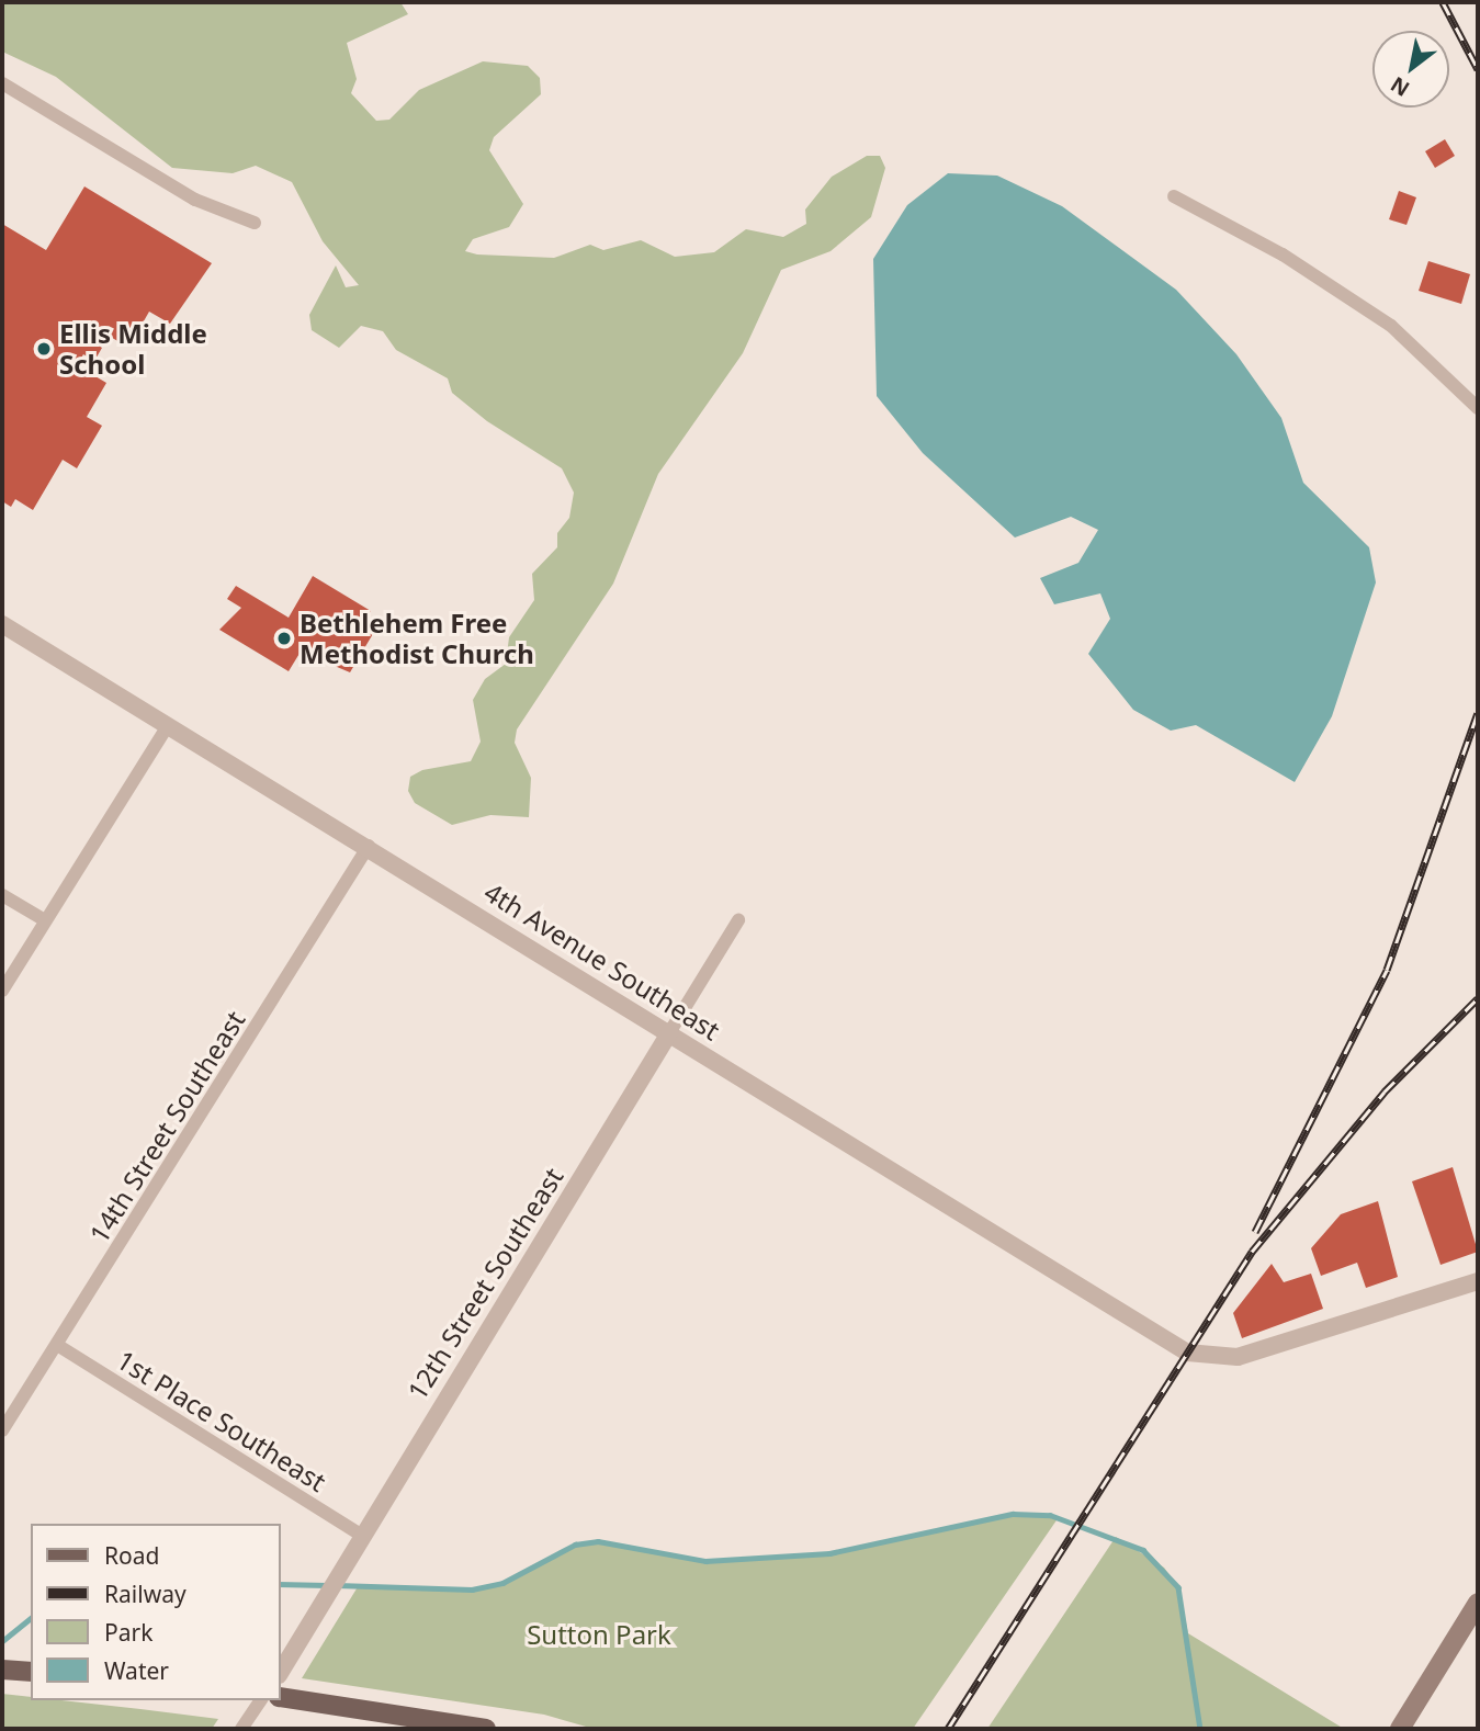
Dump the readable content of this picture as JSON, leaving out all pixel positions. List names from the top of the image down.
{
  "streets": {
    "street": [
      "4th Avenue Southeast",
      "14th Street Southeast",
      "12th Street Southeast",
      "1st Place Southeast"
    ]
  },
  "crossings": [
    ["4th Avenue Southeast", "14th Street Southeast"],
    ["4th Avenue Southeast", "12th Street Southeast"],
    ["14th Street Southeast", "1st Place Southeast"],
    ["12th Street Southeast", "1st Place Southeast"]
  ],
  "parks": ["Sutton Park"],
  "places": ["Ellis Middle School", "Bethlehem Free Methodist Church"],
  "legend": [
    "Road",
    "Railway",
    "Park",
    "Water"
  ],
  "north": "bottom left"
}
